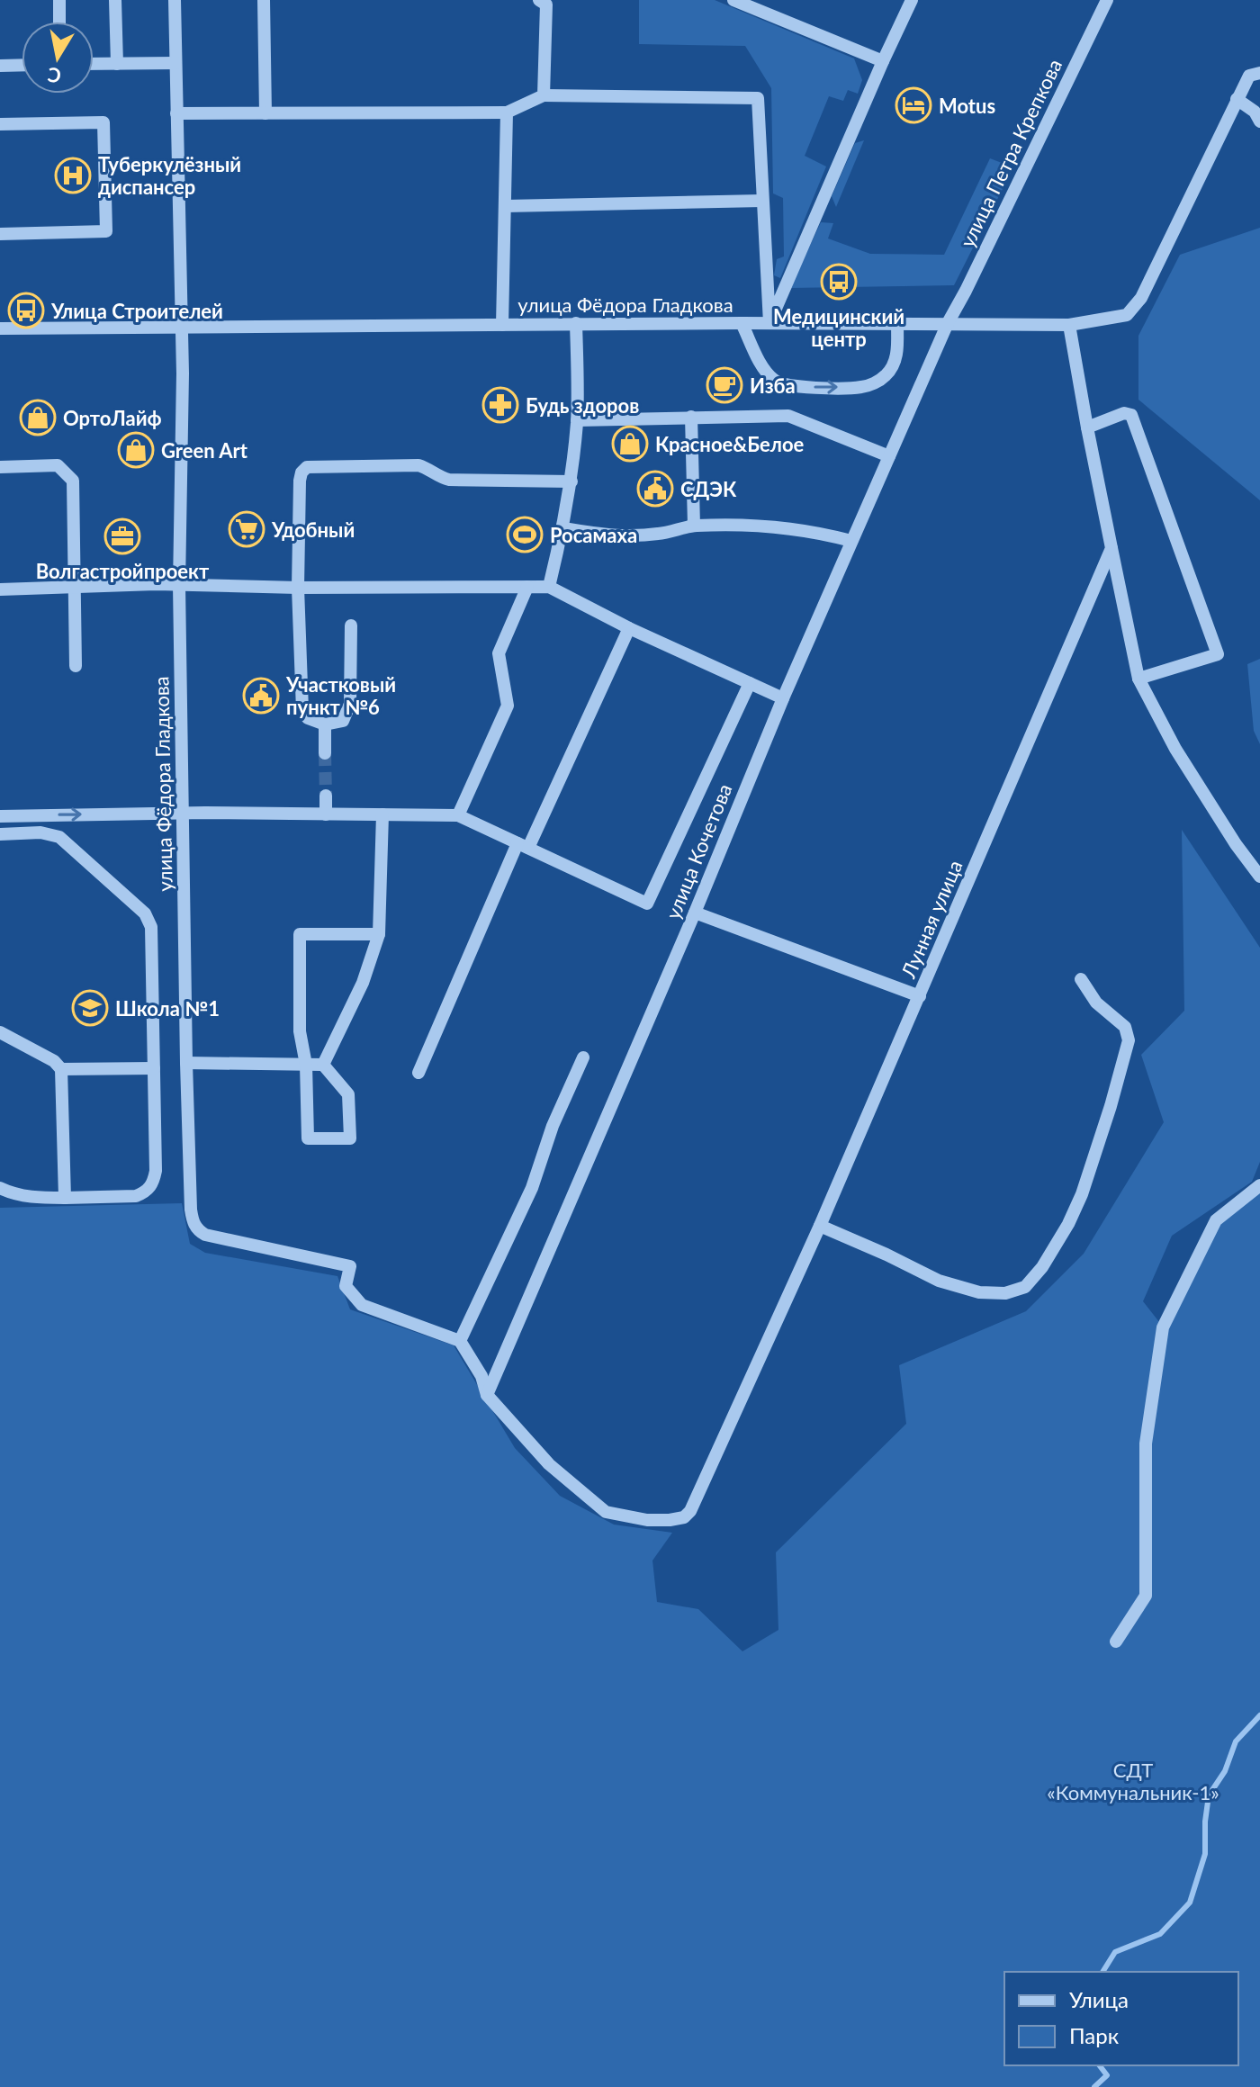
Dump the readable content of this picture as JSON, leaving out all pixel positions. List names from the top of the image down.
{
  "streets": {
    "street": [
      "улица Петра Крепкова",
      "улица Фёдора Гладкова",
      "улица Кочетова",
      "Лунная улица"
    ]
  },
  "crossings": [
    ["улица Петра Крепкова", "улица Фёдора Гладкова"],
    ["улица Петра Крепкова", "улица Кочетова"],
    ["улица Фёдора Гладкова", "улица Кочетова"],
    ["улица Кочетова", "Лунная улица"]
  ],
  "parks": ["СДТ «Коммунальник-1»"],
  "places": {
    "hotel": ["Motus"],
    "hospital": ["Туберкулёзный диспансер"],
    "bus stop": ["Медицинский центр", "Улица Строителей"],
    "cafe": ["Изба"],
    "pharmacy": ["Будь здоров"],
    "shop": ["ОртоЛайф", "Красное&Белое", "Green Art"],
    "public building": ["СДЭК", "Участковый пункт №6"],
    "supermarket": ["Удобный"],
    "sports": ["Росамаха"],
    "office": ["Волгастройпроект"],
    "school or university": ["Школа №1"]
  },
  "legend": ["Улица", "Парк"],
  "north": "bottom"
}
